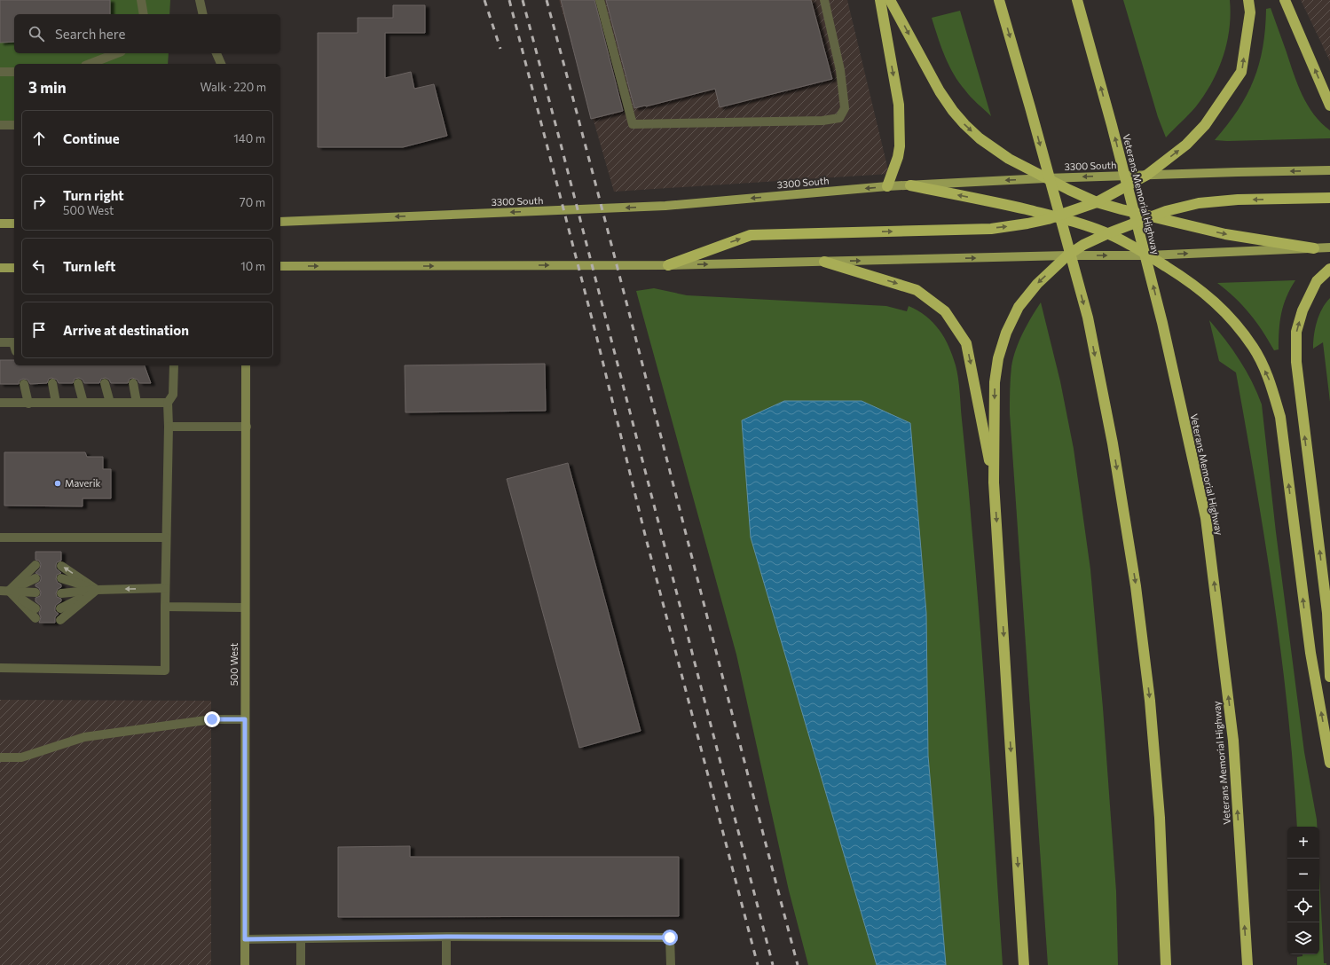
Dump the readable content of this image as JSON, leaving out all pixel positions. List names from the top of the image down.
{
  "streets": {
    "highway": ["Veterans Memorial Highway"],
    "main road": ["3300 South", "500 West"]
  },
  "places": ["Maverik"],
  "page": {
    "search": "Search here",
    "heading": ["3 min", "Walk · 220 m"],
    "list": [
      ["Continue", "140 m"],
      ["Turn right", "500 West", "70 m"],
      ["Turn left", "10 m"],
      "Arrive at destination"
    ],
    "map_buttons": ["+", "−"]
  }
}
